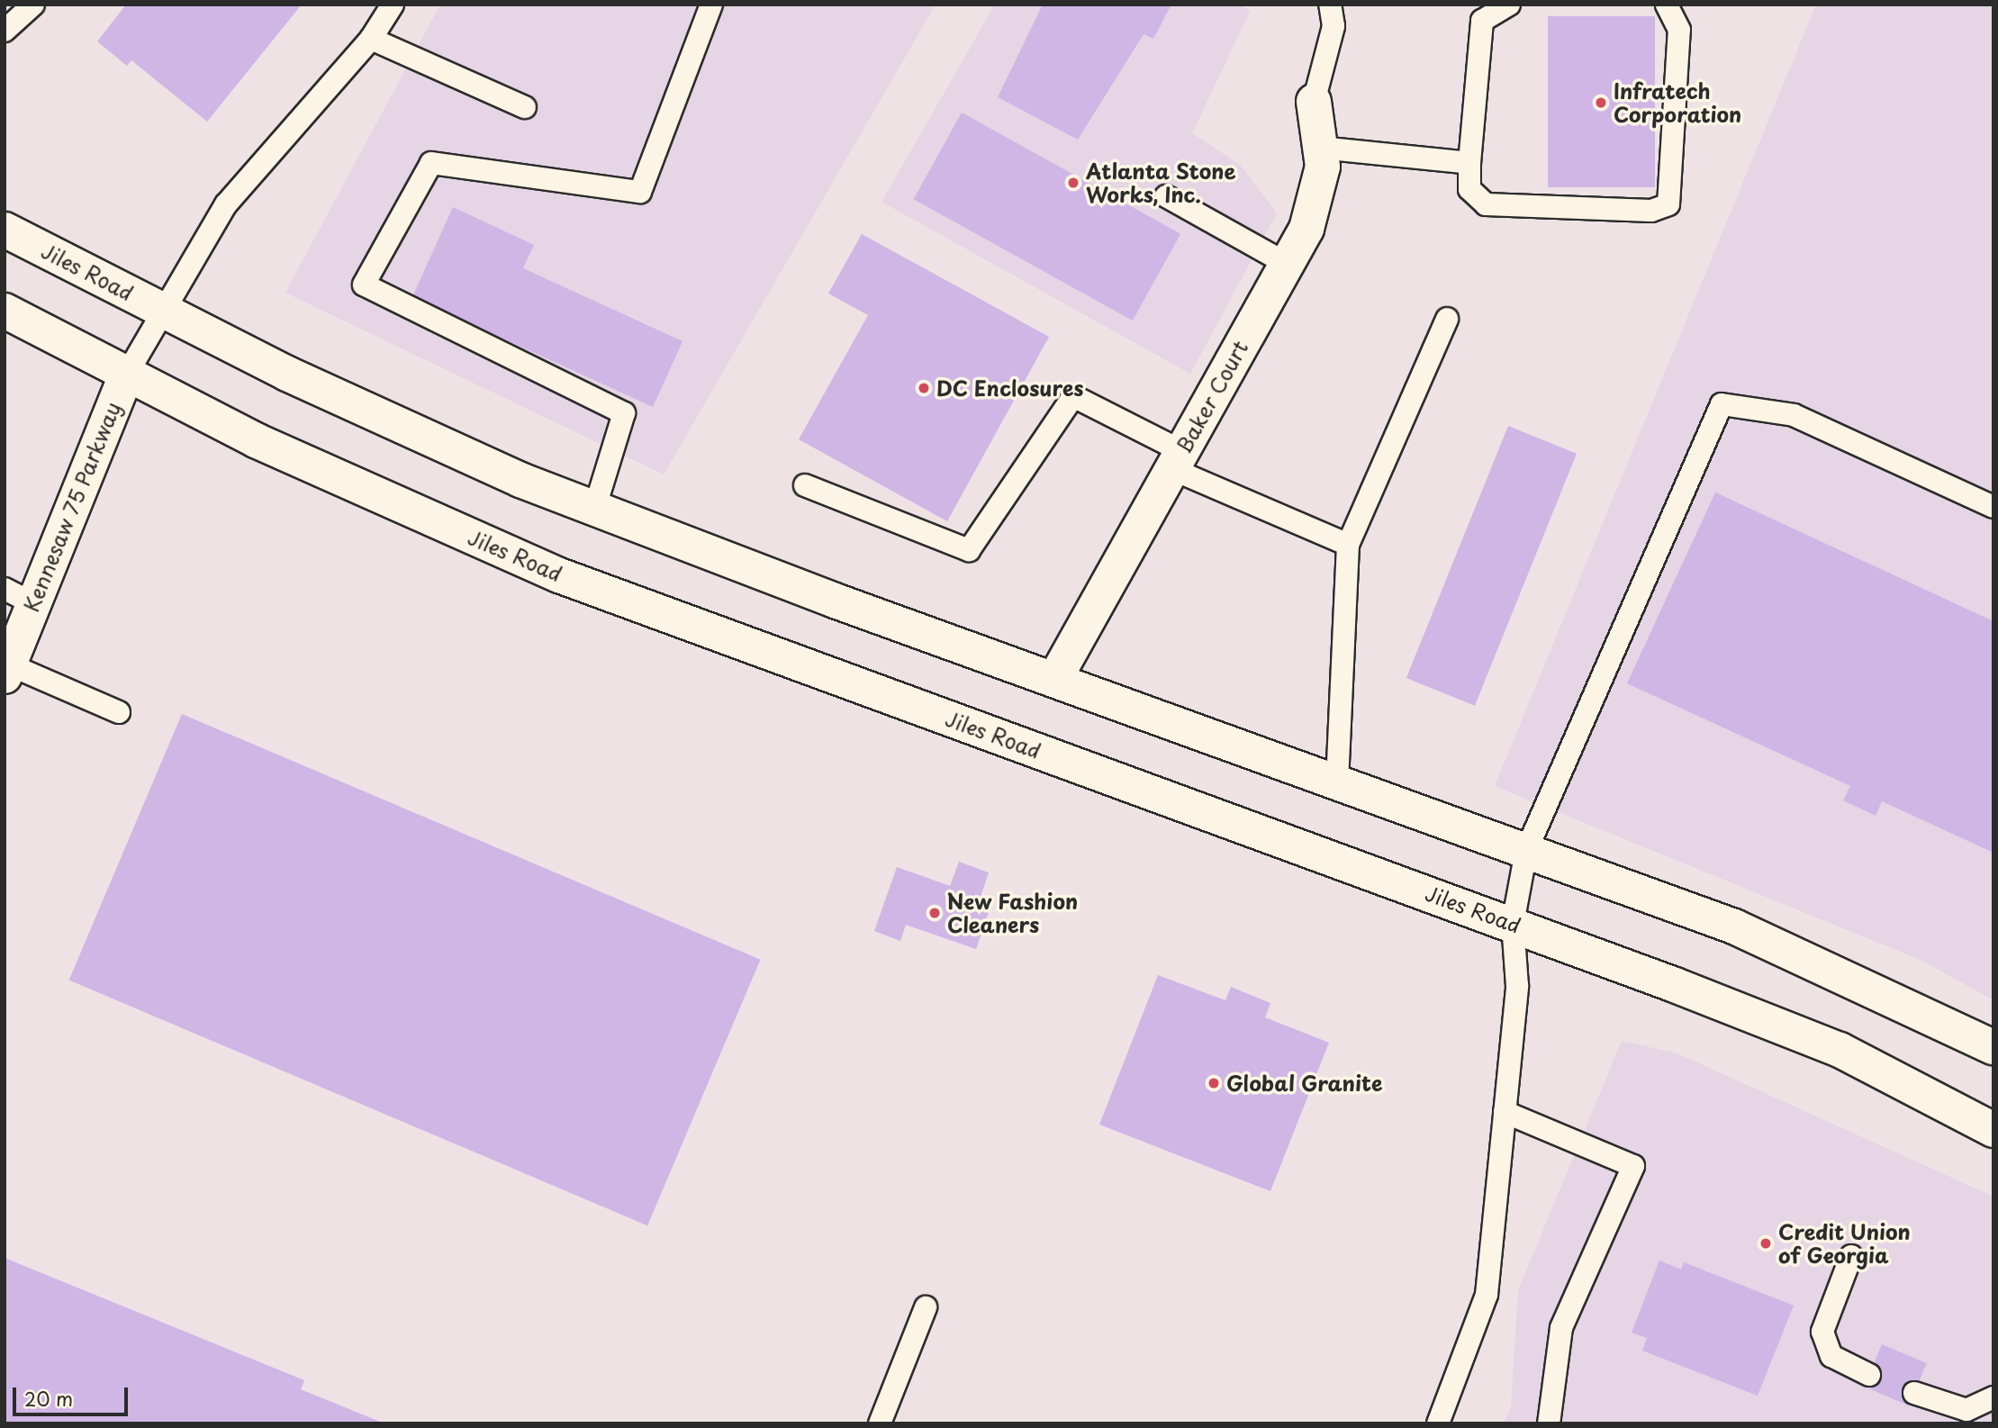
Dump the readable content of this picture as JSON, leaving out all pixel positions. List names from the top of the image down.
{
  "streets": {
    "street": ["Jiles Road", "Baker Court", "Kennesaw 75 Parkway"]
  },
  "crossings": [
    ["Jiles Road", "Baker Court"],
    ["Jiles Road", "Kennesaw 75 Parkway"]
  ],
  "places": [
    "Infratech Corporation",
    "Atlanta Stone Works, Inc.",
    "DC Enclosures",
    "New Fashion Cleaners",
    "Global Granite",
    "Credit Union of Georgia"
  ],
  "scale_bar": "20 m"
}
